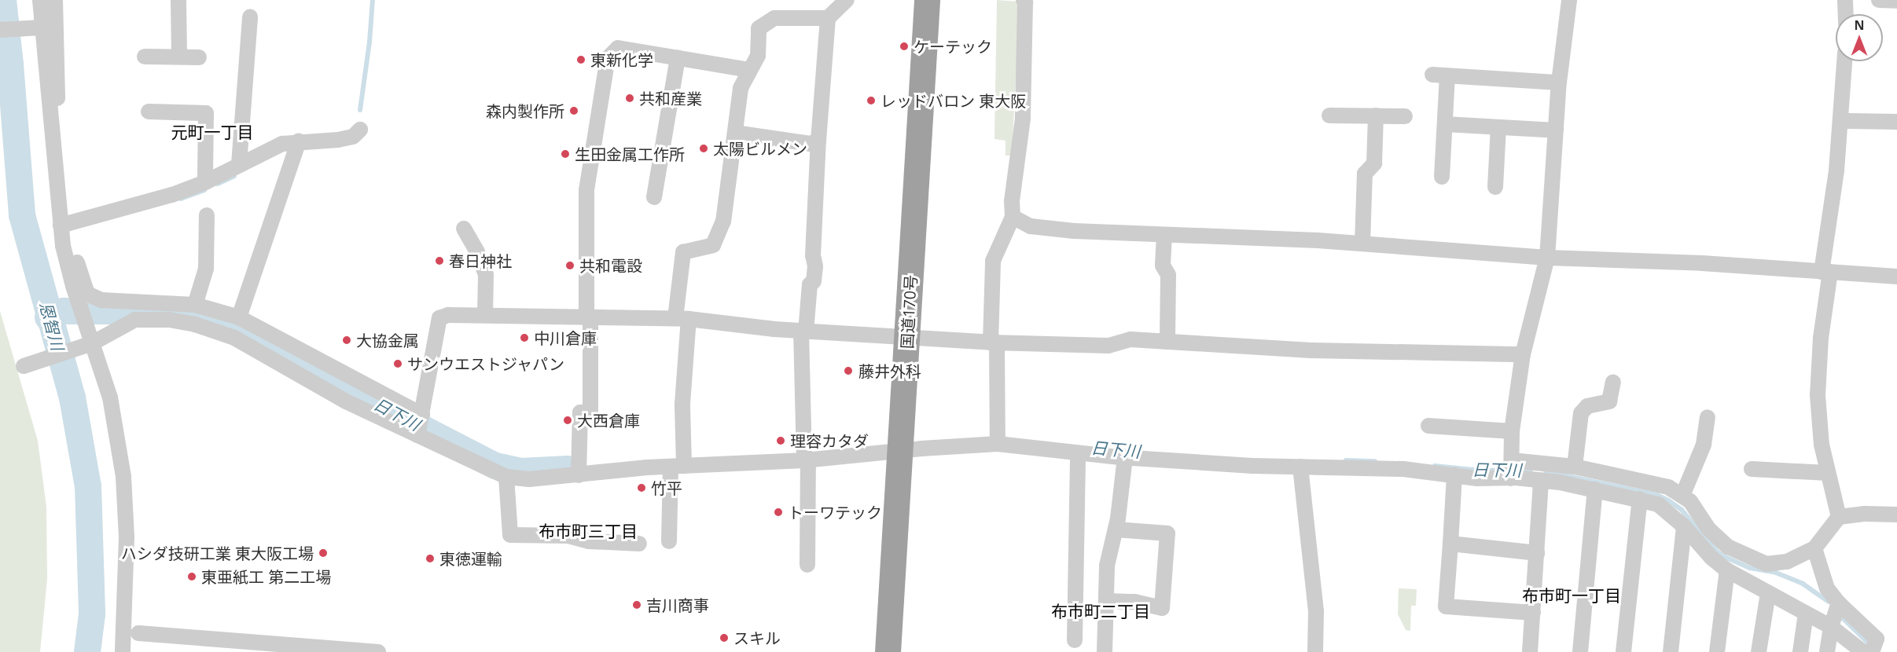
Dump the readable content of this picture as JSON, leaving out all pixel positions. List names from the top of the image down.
{
  "streets": {
    "highway": ["国道170号"]
  },
  "districts": [
    "元町一丁目",
    "布市町三丁目",
    "布市町一丁目",
    "布市町二丁目"
  ],
  "water": ["恩智川", "日下川"],
  "places": [
    "ケーテック",
    "東新化学",
    "共和産業",
    "レッドバロン 東大阪",
    "森内製作所",
    "太陽ビルメン",
    "生田金属工作所",
    "春日神社",
    "共和電設",
    "中川倉庫",
    "大協金属",
    "サンウエストジャパン",
    "藤井外科",
    "大西倉庫",
    "理容カタダ",
    "竹平",
    "トーワテック",
    "ハシダ技研工業 東大阪工場",
    "東徳運輸",
    "東亜紙工 第二工場",
    "吉川商事",
    "スキル"
  ],
  "north": "top"
}
